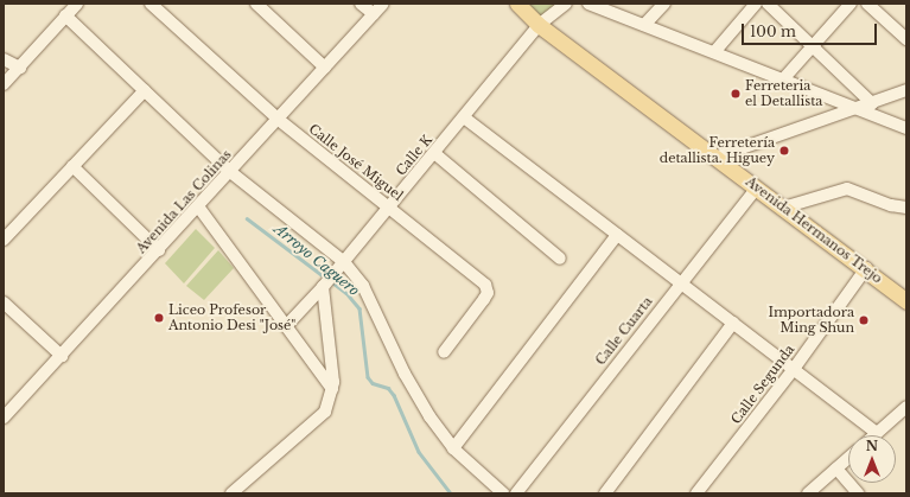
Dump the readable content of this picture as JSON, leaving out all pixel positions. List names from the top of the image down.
{
  "streets": {
    "main road": ["Avenida Hermanos Trejo"],
    "street": [
      "Calle K",
      "Calle José Miguel",
      "Avenida Las Colinas",
      "Calle Cuarta",
      "Calle Segunda"
    ]
  },
  "crossings": [
    ["Calle K", "Calle José Miguel"],
    ["Calle K", "Avenida Hermanos Trejo"],
    ["Calle José Miguel", "Avenida Las Colinas"],
    ["Avenida Hermanos Trejo", "Calle Cuarta"],
    ["Avenida Hermanos Trejo", "Calle Segunda"]
  ],
  "water": ["Arroyo Caguero"],
  "places": [
    "Ferreteria el Detallista",
    "Ferretería detallista. Higuey",
    "Liceo Profesor Antonio Desi \"José\"",
    "Importadora Ming Shun"
  ],
  "scale_bar": "100 m",
  "north": "top"
}
